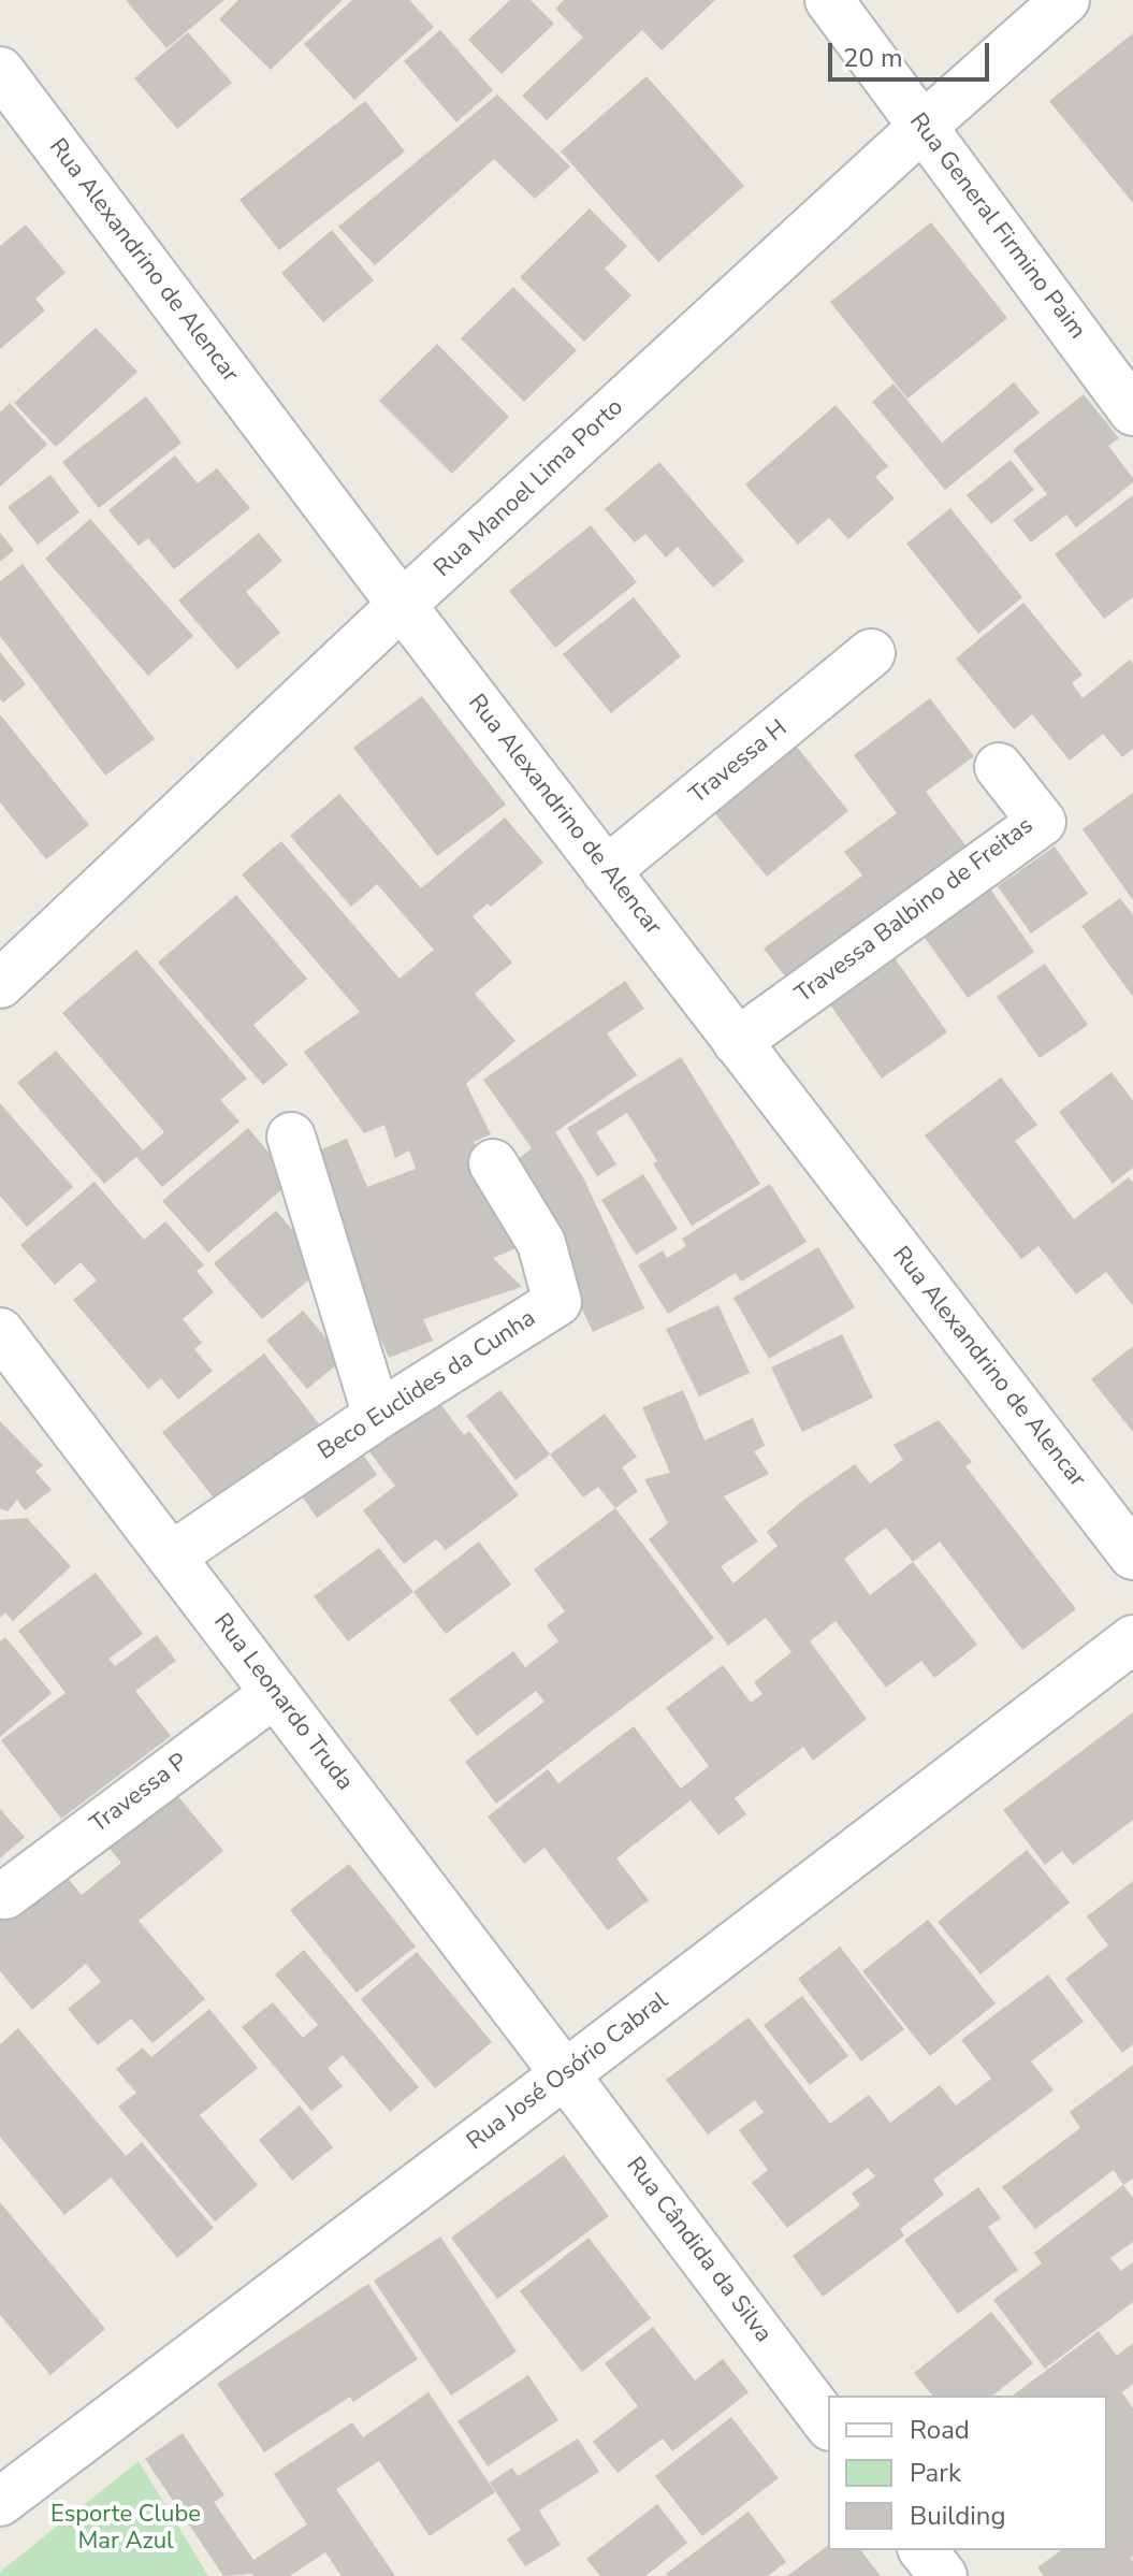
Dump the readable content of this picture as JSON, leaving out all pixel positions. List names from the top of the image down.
{
  "streets": {
    "street": [
      "Rua General Firmino Paim",
      "Rua Alexandrino de Alencar",
      "Rua Manoel Lima Porto",
      "Travessa H",
      "Travessa Balbino de Freitas",
      "Beco Euclides da Cunha",
      "Rua Leonardo Truda",
      "Travessa P",
      "Rua José Osório Cabral",
      "Rua Cândida da Silva"
    ]
  },
  "crossings": [
    ["Rua General Firmino Paim", "Rua Manoel Lima Porto"],
    ["Rua Alexandrino de Alencar", "Rua Manoel Lima Porto"],
    ["Rua Alexandrino de Alencar", "Travessa H"],
    ["Rua Alexandrino de Alencar", "Travessa Balbino de Freitas"],
    ["Beco Euclides da Cunha", "Rua Leonardo Truda"],
    ["Rua Leonardo Truda", "Travessa P"],
    ["Rua Leonardo Truda", "Rua José Osório Cabral"],
    ["Rua Leonardo Truda", "Rua Cândida da Silva"],
    ["Rua José Osório Cabral", "Rua Cândida da Silva"]
  ],
  "parks": ["Esporte Clube Mar Azul"],
  "legend": ["Road", "Park", "Building"],
  "scale_bar": "20 m"
}
